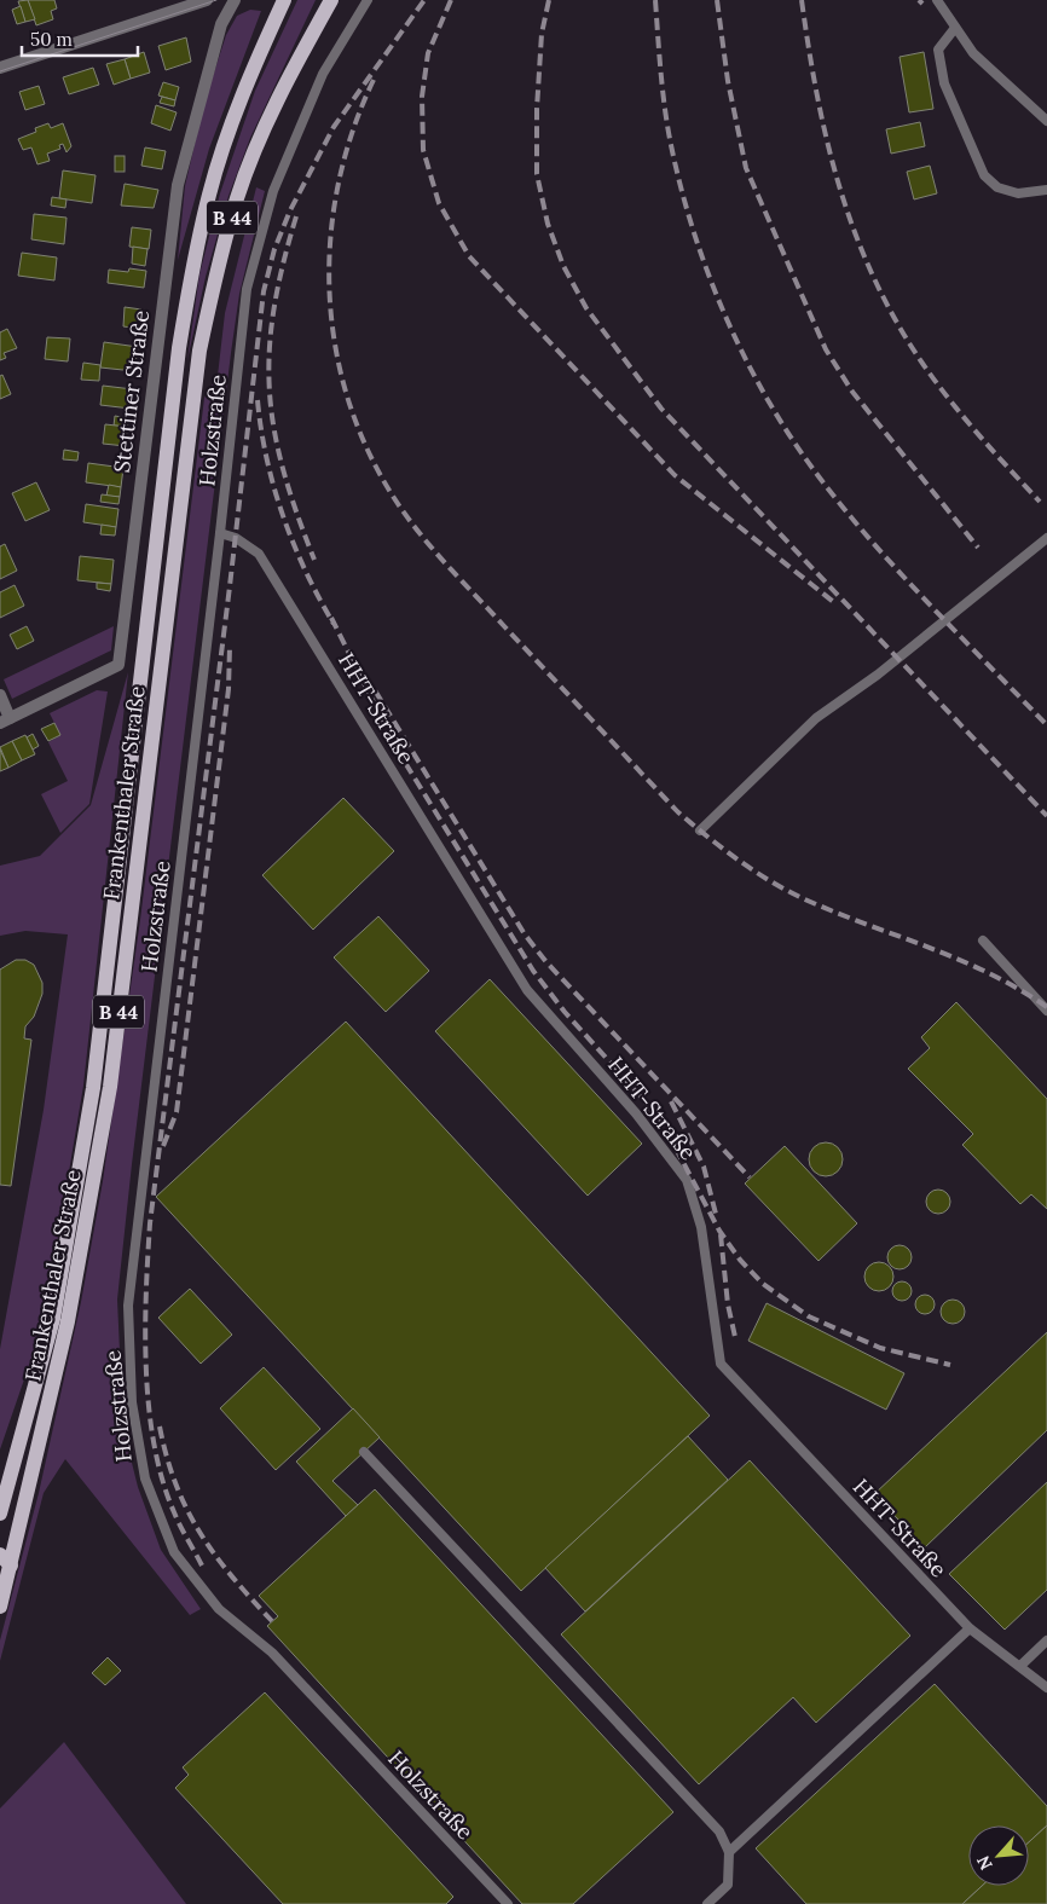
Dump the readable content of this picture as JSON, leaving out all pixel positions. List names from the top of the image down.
{
  "streets": {
    "main road": ["B 44", "Frankenthaler Straße"],
    "street": ["Stettiner Straße"],
    "lane": ["Holzstraße", "HHT-Straße"]
  },
  "crossings": [
    ["Holzstraße", "HHT-Straße"]
  ],
  "scale_bar": "50 m",
  "north": "bottom left"
}
